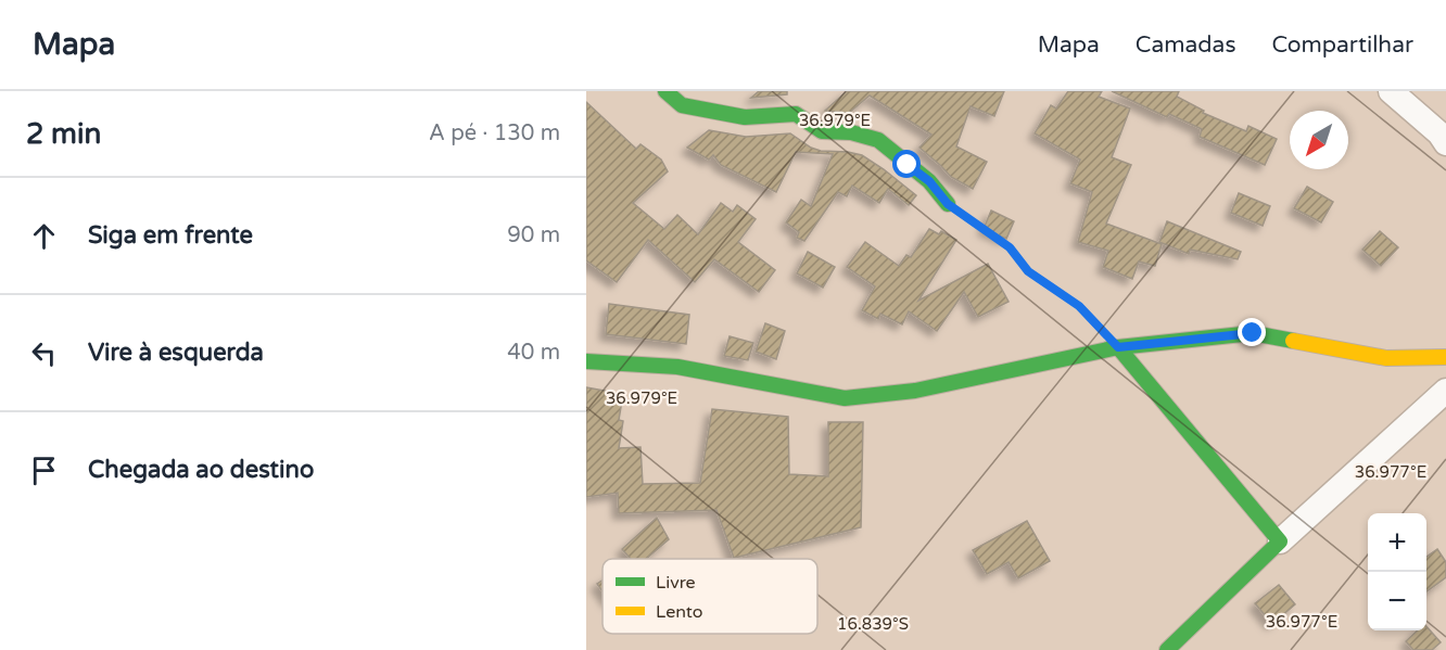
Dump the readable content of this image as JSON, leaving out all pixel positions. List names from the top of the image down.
{
  "legend": ["Livre", "Lento"],
  "north": "bottom left",
  "page": {
    "header": "Mapa",
    "nav": ["Mapa", "Camadas", "Compartilhar"],
    "heading": ["2 min", "A pé · 130 m"],
    "list": [
      ["Siga em frente", "90 m"],
      ["Vire à esquerda", "40 m"],
      "Chegada ao destino"
    ],
    "map_buttons": ["+", "−"]
  },
  "coordinates": ["36.979°E", "36.977°E", "16.839°S"]
}
